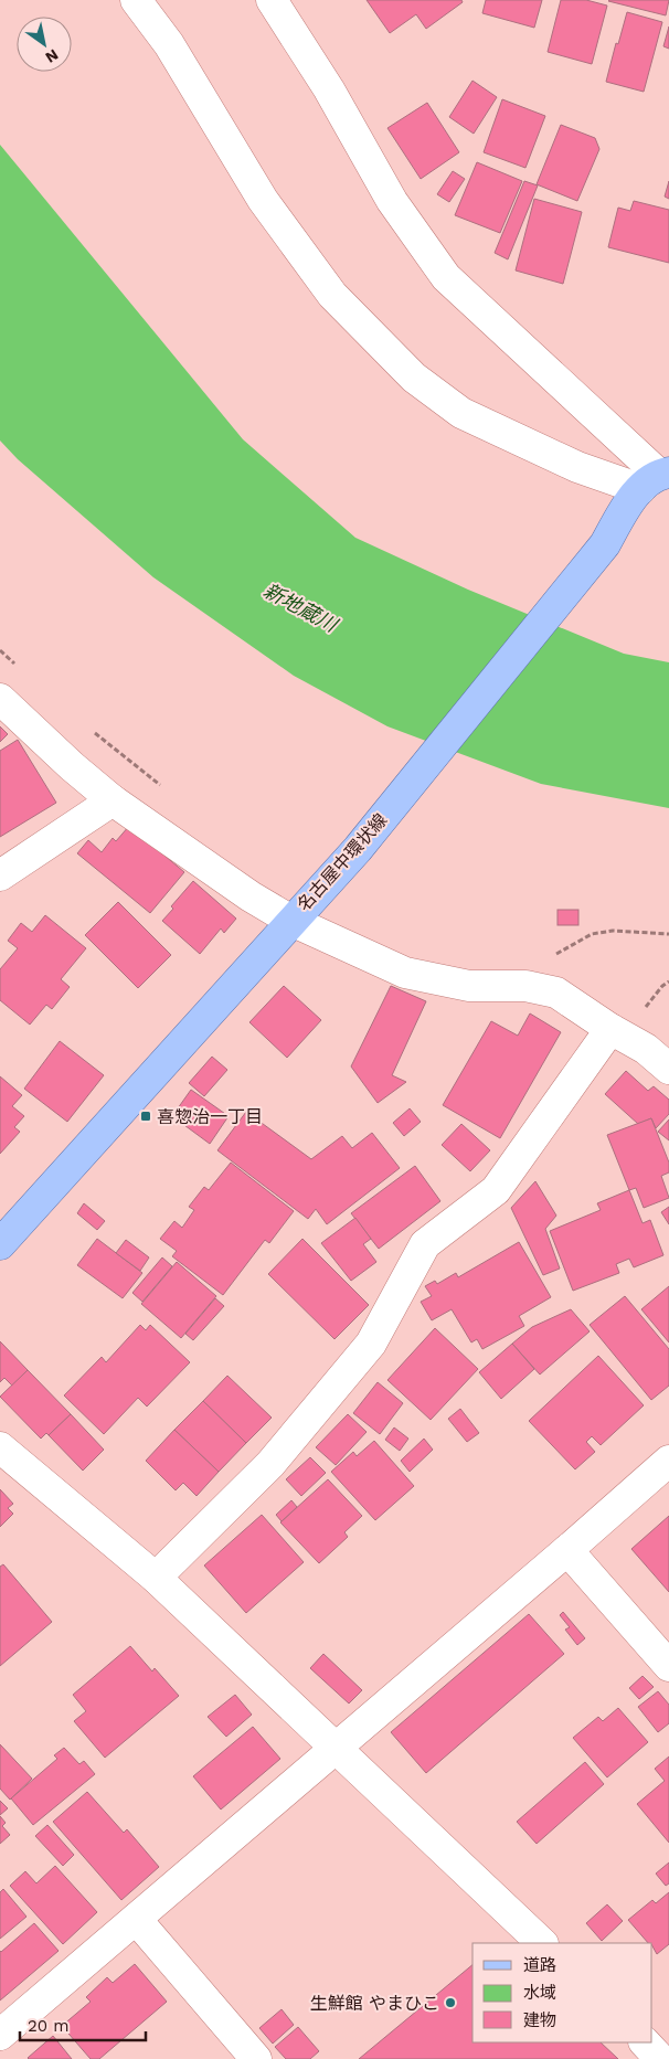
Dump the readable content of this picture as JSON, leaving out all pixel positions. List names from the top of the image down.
{
  "streets": {
    "main road": ["名古屋中環状線"]
  },
  "water": ["新地蔵川"],
  "places": {
    "transit": ["喜惣治一丁目"],
    "other": ["生鮮館 やまひこ"]
  },
  "legend": ["道路", "水域", "建物"],
  "scale_bar": "20 m",
  "north": "bottom right"
}
